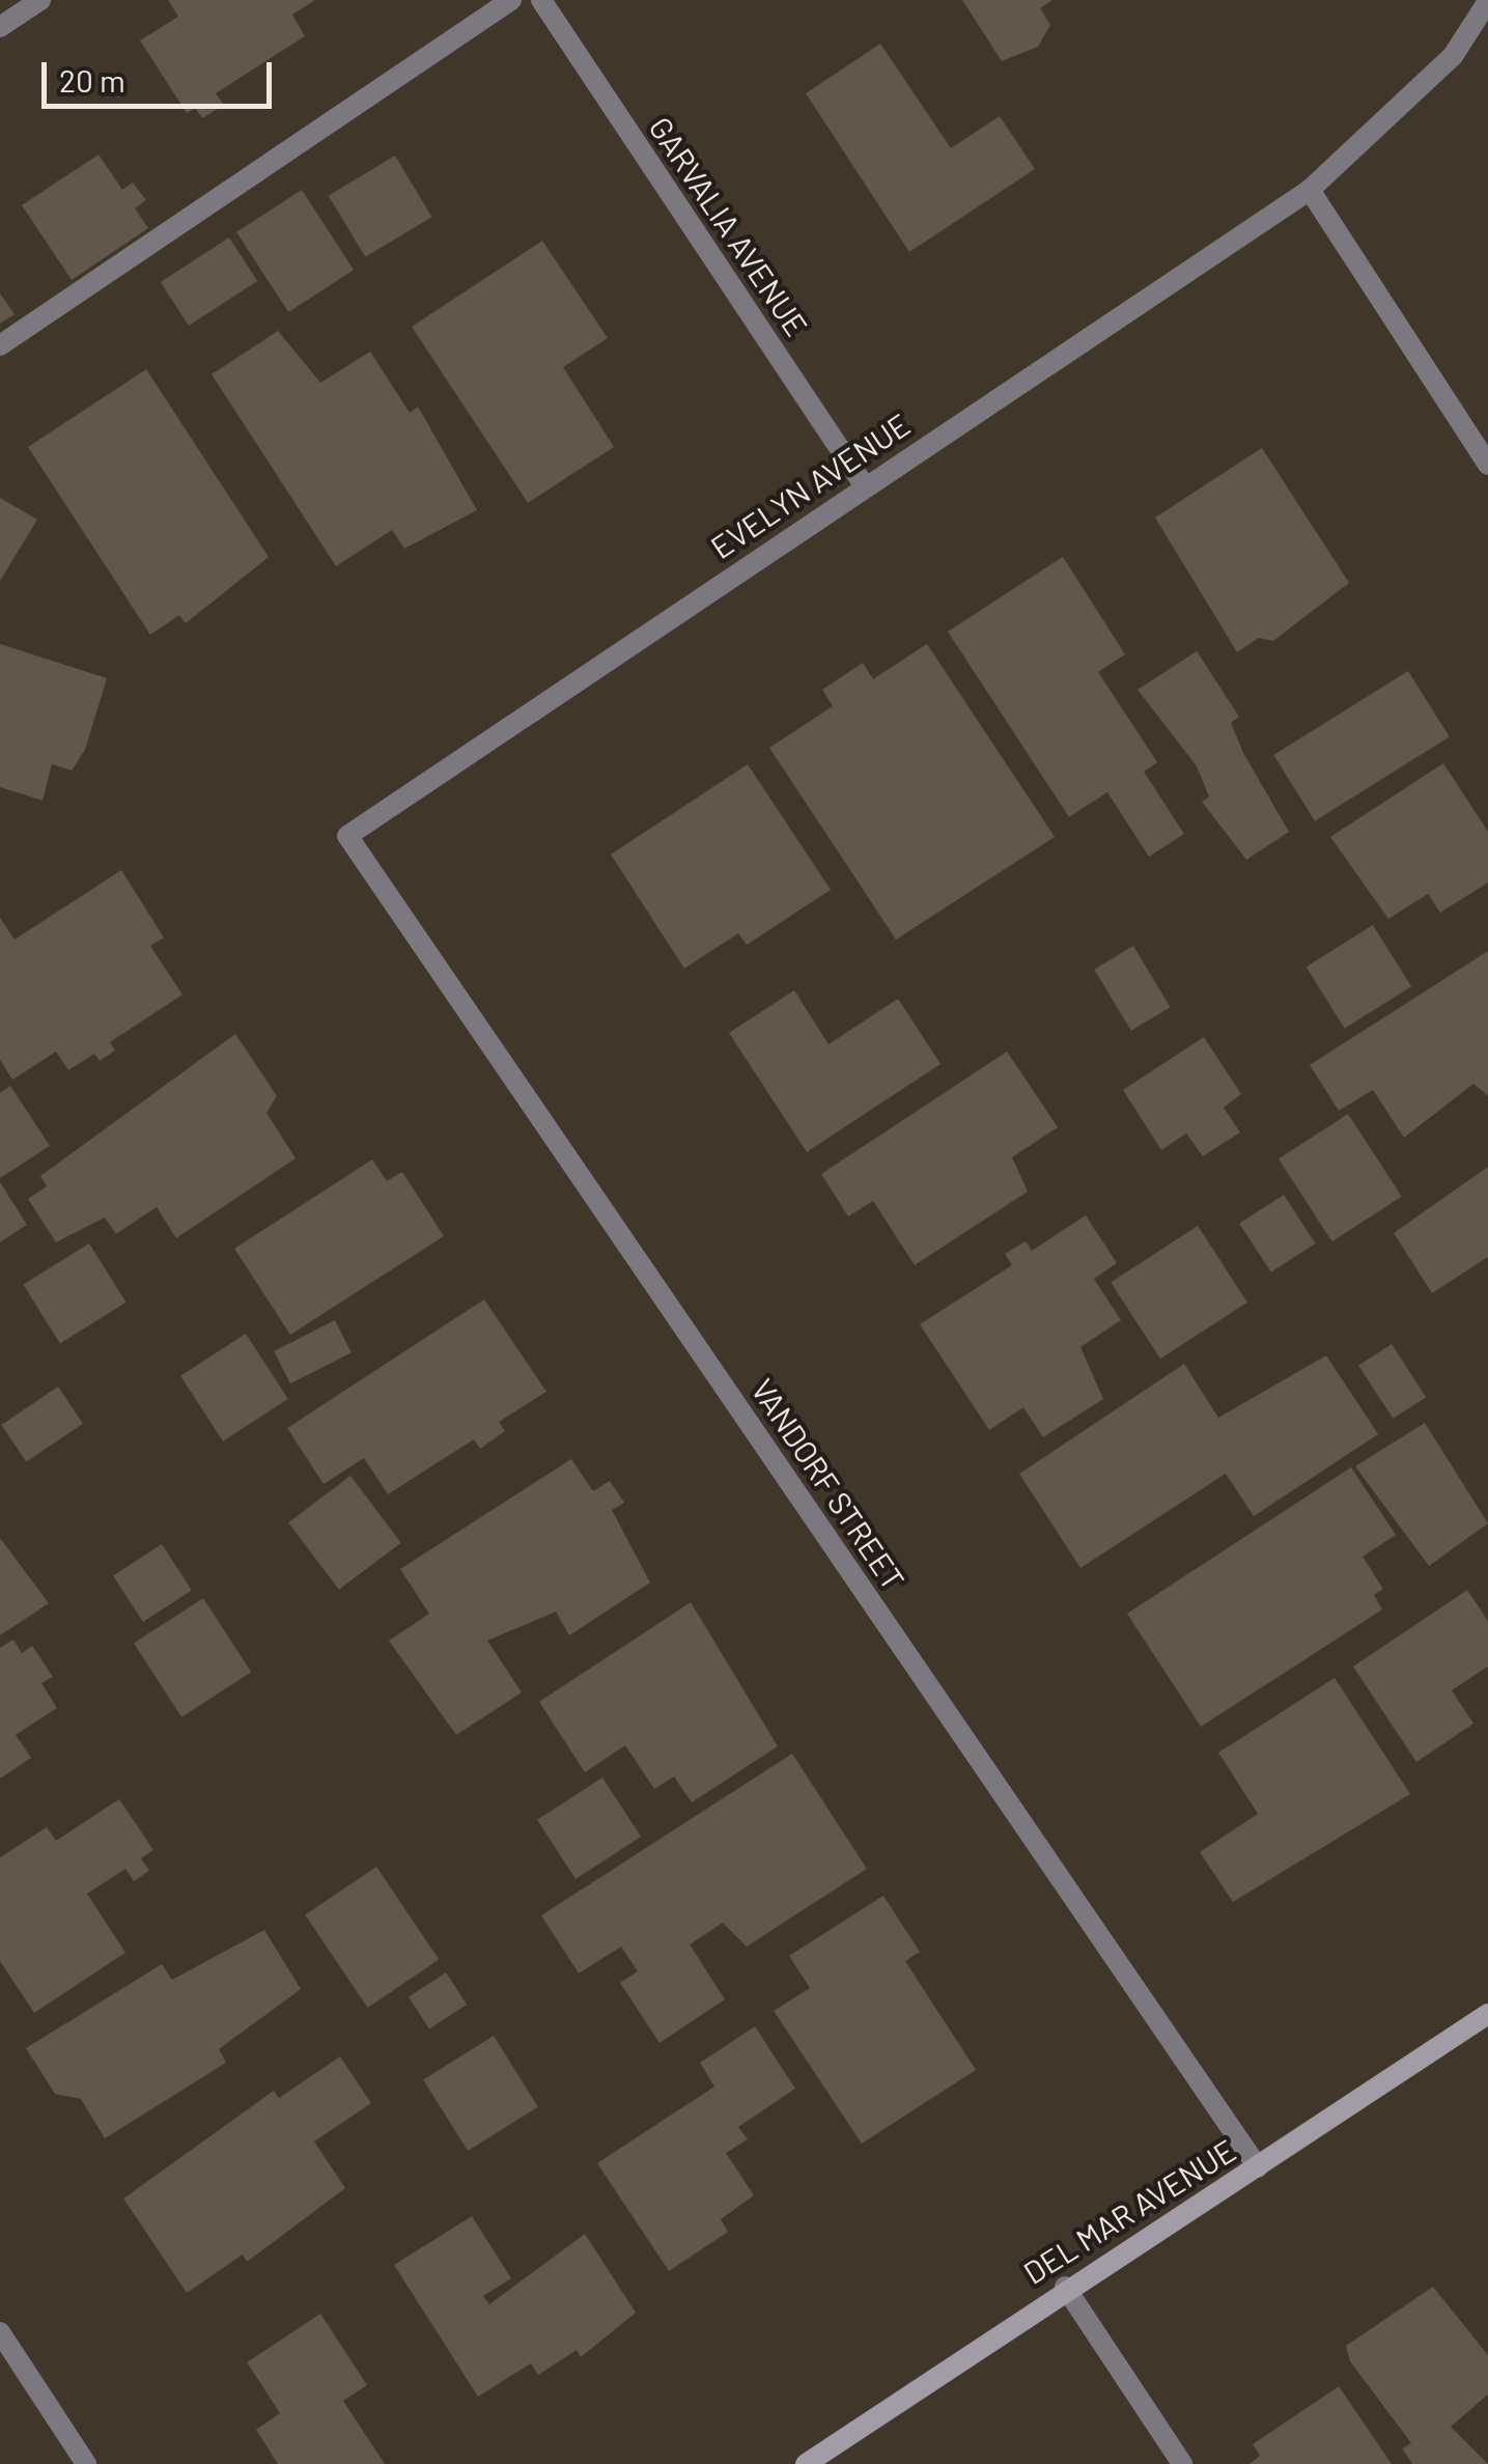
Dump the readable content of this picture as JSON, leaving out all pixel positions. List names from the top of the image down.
{
  "streets": {
    "main road": ["DEL MAR AVENUE"],
    "street": ["GARVALIA AVENUE", "EVELYN AVENUE", "VANDORF STREET"]
  },
  "crossings": [
    ["GARVALIA AVENUE", "EVELYN AVENUE"],
    ["EVELYN AVENUE", "VANDORF STREET"],
    ["VANDORF STREET", "DEL MAR AVENUE"]
  ],
  "scale_bar": "20 m"
}
